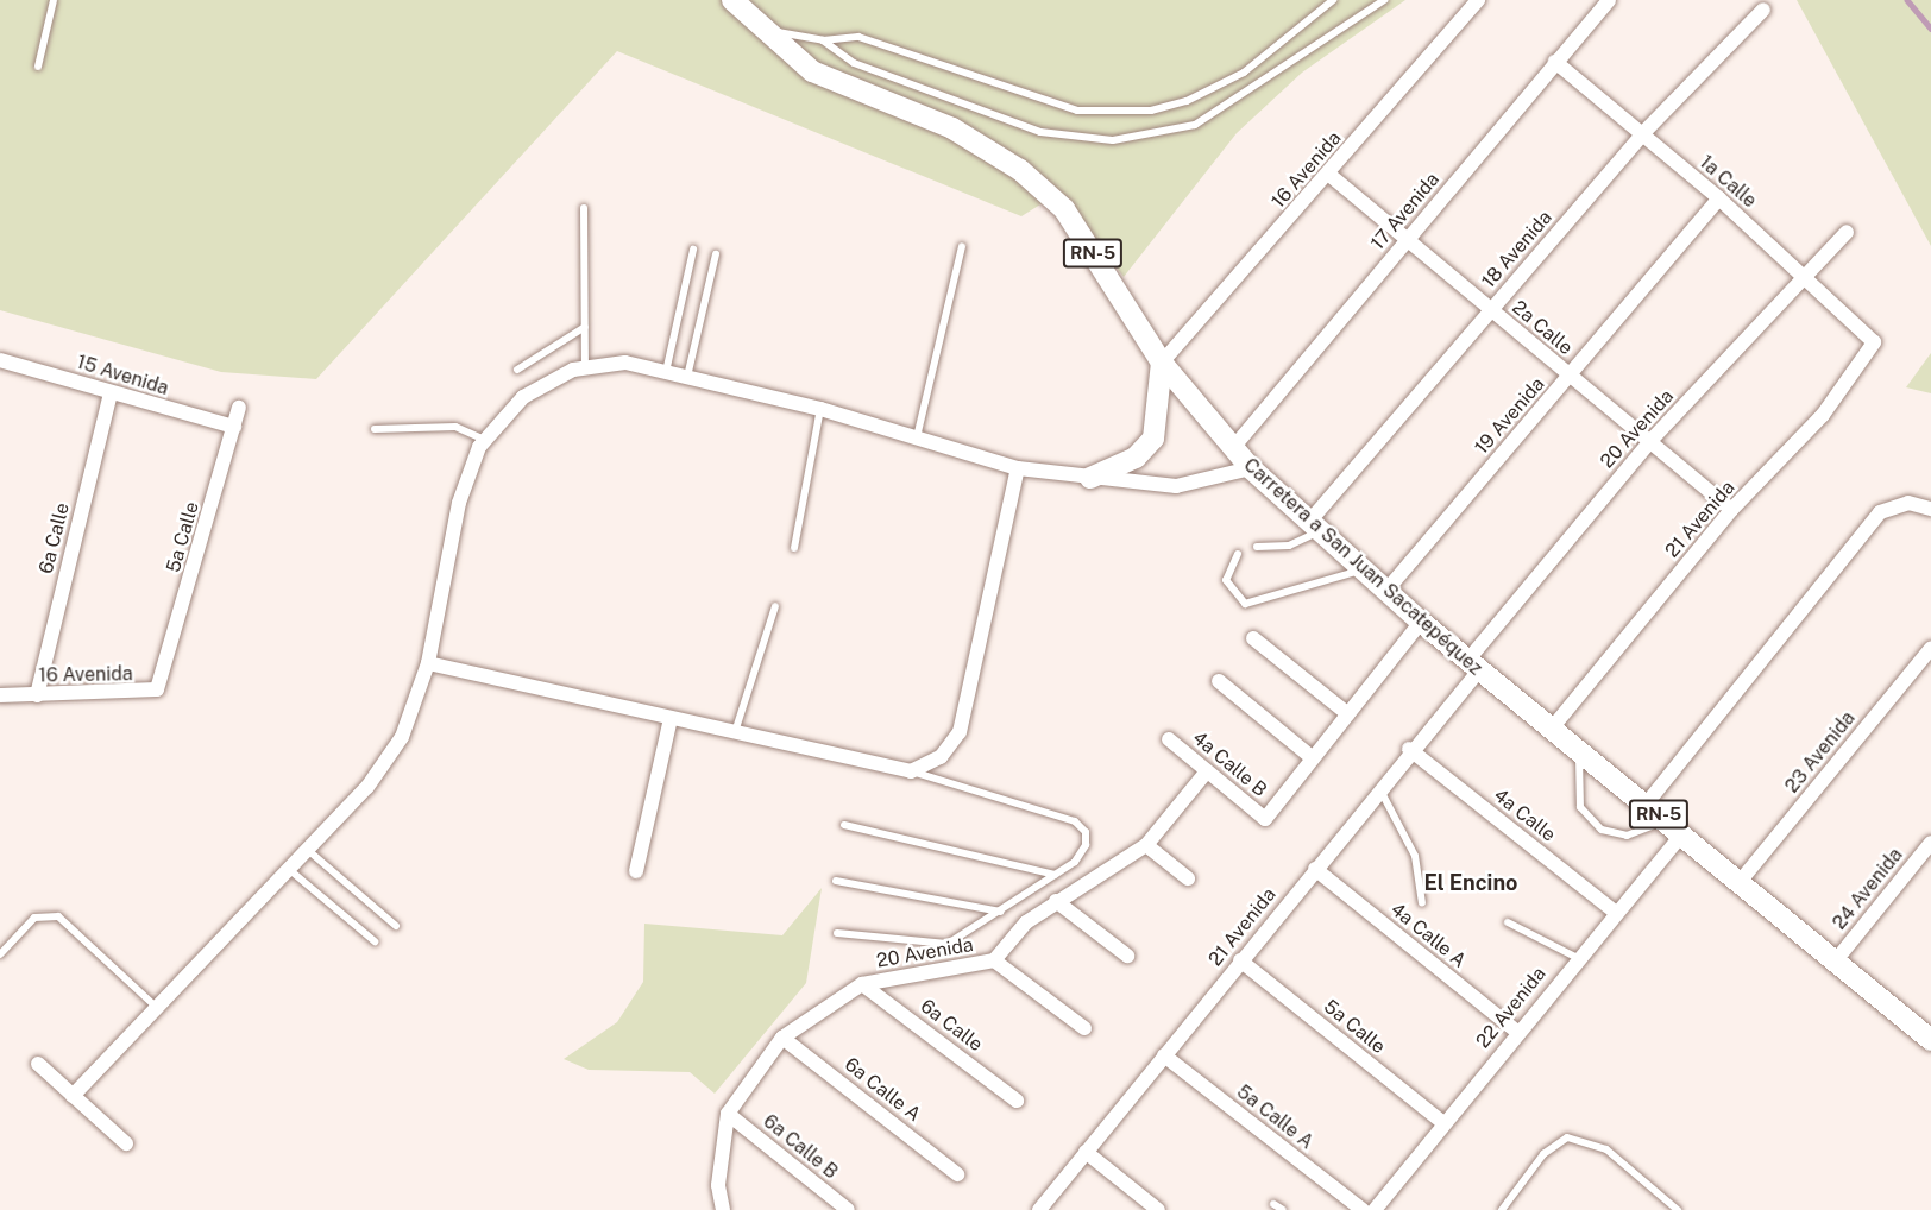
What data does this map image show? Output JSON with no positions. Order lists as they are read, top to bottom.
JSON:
{
  "streets": {
    "main road": ["RN-5", "Carretera a San Juan Sacatepéquez"],
    "street": [
      "16 Avenida",
      "1a Calle",
      "17 Avenida",
      "18 Avenida",
      "2a Calle",
      "15 Avenida",
      "19 Avenida",
      "20 Avenida",
      "21 Avenida",
      "5a Calle",
      "6a Calle",
      "23 Avenida",
      "4a Calle B",
      "4a Calle",
      "24 Avenida",
      "4a Calle A",
      "22 Avenida",
      "6a Calle A",
      "5a Calle A",
      "6a Calle B"
    ]
  },
  "crossings": [
    ["16 Avenida", "2a Calle"],
    ["16 Avenida", "5a Calle"],
    ["16 Avenida", "6a Calle"],
    ["16 Avenida", "Carretera a San Juan Sacatepéquez"],
    ["1a Calle", "17 Avenida"],
    ["1a Calle", "18 Avenida"],
    ["1a Calle", "19 Avenida"],
    ["1a Calle", "20 Avenida"],
    ["1a Calle", "21 Avenida"],
    ["17 Avenida", "2a Calle"],
    ["17 Avenida", "Carretera a San Juan Sacatepéquez"],
    ["18 Avenida", "2a Calle"],
    ["18 Avenida", "Carretera a San Juan Sacatepéquez"],
    ["2a Calle", "19 Avenida"],
    ["2a Calle", "20 Avenida"],
    ["2a Calle", "21 Avenida"],
    ["15 Avenida", "5a Calle"],
    ["15 Avenida", "6a Calle"],
    ["19 Avenida", "Carretera a San Juan Sacatepéquez"],
    ["20 Avenida", "21 Avenida"],
    ["20 Avenida", "6a Calle"],
    ["20 Avenida", "Carretera a San Juan Sacatepéquez"],
    ["20 Avenida", "4a Calle B"],
    ["20 Avenida", "6a Calle A"],
    ["20 Avenida", "6a Calle B"],
    ["21 Avenida", "5a Calle"],
    ["21 Avenida", "Carretera a San Juan Sacatepéquez"],
    ["21 Avenida", "4a Calle"],
    ["21 Avenida", "4a Calle A"],
    ["21 Avenida", "5a Calle A"],
    ["5a Calle", "22 Avenida"],
    ["Carretera a San Juan Sacatepéquez", "23 Avenida"],
    ["Carretera a San Juan Sacatepéquez", "24 Avenida"],
    ["Carretera a San Juan Sacatepéquez", "22 Avenida"],
    ["4a Calle", "22 Avenida"],
    ["4a Calle A", "22 Avenida"]
  ],
  "districts": ["El Encino"]
}
